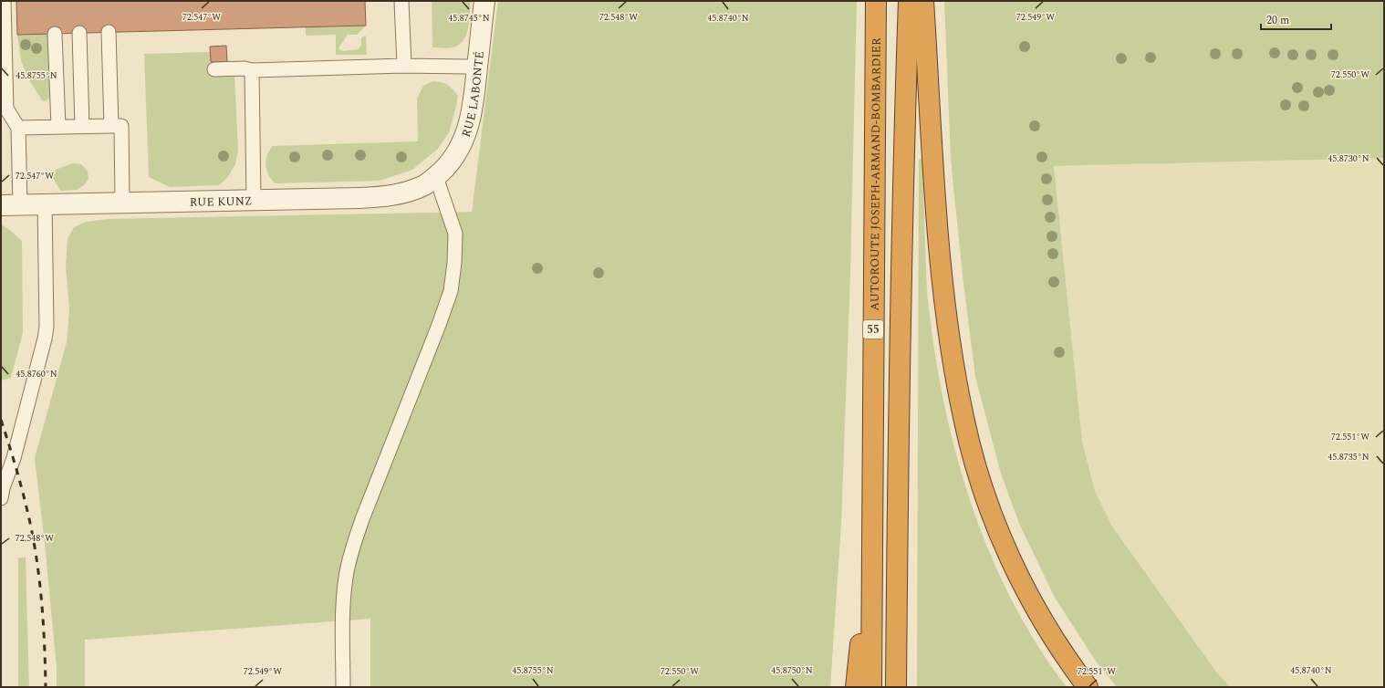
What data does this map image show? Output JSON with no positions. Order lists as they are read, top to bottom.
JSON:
{
  "streets": {
    "highway": ["AUTOROUTE JOSEPH-ARMAND-BOMBARDIER", "55"],
    "street": ["RUE LABONTÉ", "RUE KUNZ"]
  },
  "crossings": [
    ["RUE LABONTÉ", "RUE KUNZ"]
  ],
  "scale_bar": "20 m",
  "coordinates": [
    "72.547°W",
    "72.548°W",
    "72.549°W",
    "45.8740°N",
    "45.8745°N",
    "72.550°W",
    "45.8755°N",
    "45.8730°N",
    "45.8760°N",
    "72.551°W",
    "45.8735°N",
    "45.8750°N"
  ]
}
